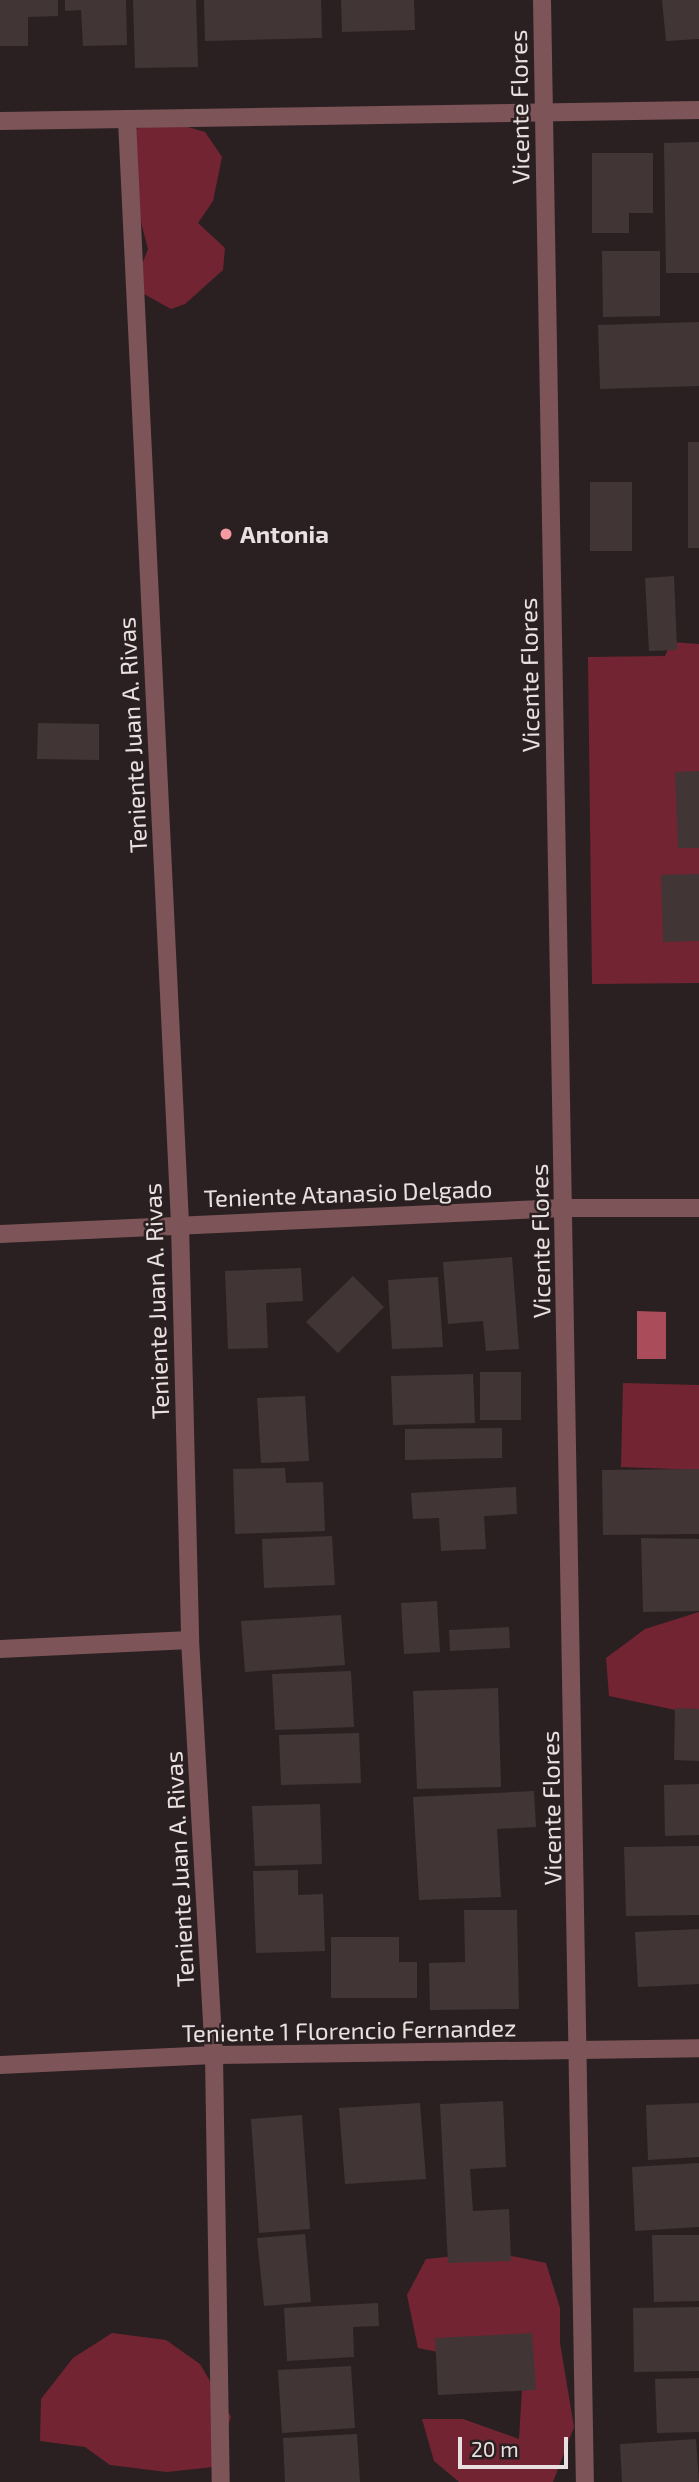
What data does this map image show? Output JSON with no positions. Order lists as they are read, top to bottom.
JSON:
{
  "streets": {
    "street": [
      "Vicente Flores",
      "Teniente Juan A. Rivas",
      "Teniente Atanasio Delgado",
      "Teniente 1 Florencio Fernandez"
    ]
  },
  "crossings": [
    ["Vicente Flores", "Teniente Atanasio Delgado"],
    ["Vicente Flores", "Teniente 1 Florencio Fernandez"],
    ["Teniente Juan A. Rivas", "Teniente Atanasio Delgado"],
    ["Teniente Juan A. Rivas", "Teniente 1 Florencio Fernandez"]
  ],
  "places": ["Antonia"],
  "scale_bar": "20 m"
}
